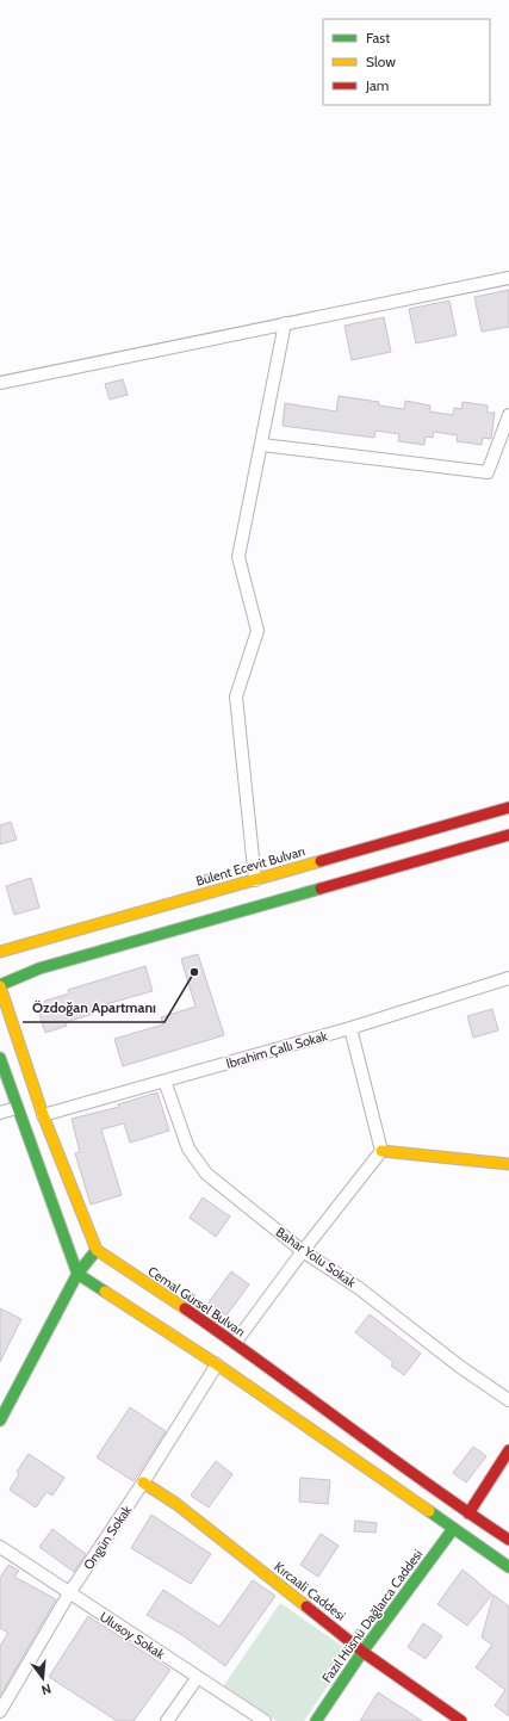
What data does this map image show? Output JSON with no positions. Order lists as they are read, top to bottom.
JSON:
{
  "streets": {
    "street": [
      "Bülent Ecevit Bulvarı",
      "İbrahim Çallı Sokak",
      "Bahar Yolu Sokak",
      "Cemal Gürsel Bulvarı",
      "Ongün Sokak",
      "Kırcaali Caddesi",
      "Fazıl Hüsnü Dağlarca Caddesi",
      "Ulusoy Sokak"
    ]
  },
  "crossings": [
    ["İbrahim Çallı Sokak", "Bahar Yolu Sokak"],
    ["Ongün Sokak", "Kırcaali Caddesi"],
    ["Ongün Sokak", "Ulusoy Sokak"],
    ["Kırcaali Caddesi", "Fazıl Hüsnü Dağlarca Caddesi"]
  ],
  "places": ["Özdoğan Apartmanı"],
  "legend": ["Fast", "Slow", "Jam"],
  "north": "bottom"
}
